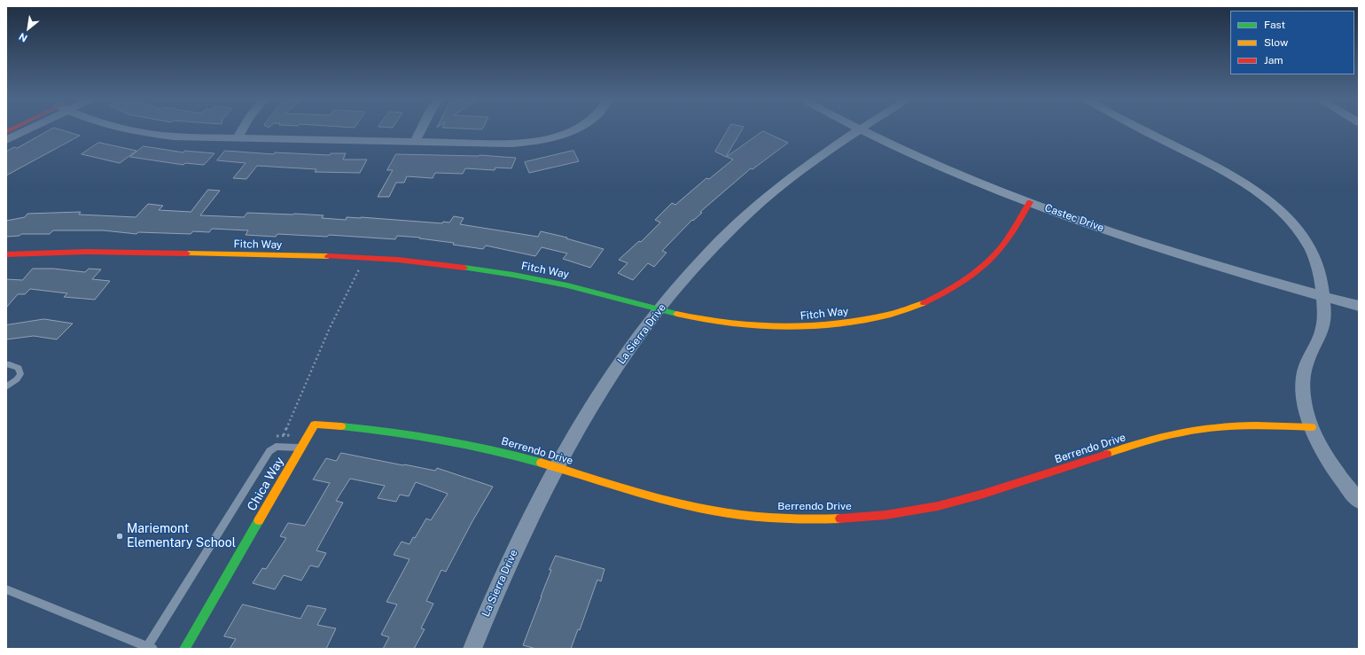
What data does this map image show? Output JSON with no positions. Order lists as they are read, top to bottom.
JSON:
{
  "streets": {
    "street": [
      "Castec Drive",
      "Fitch Way",
      "La Sierra Drive",
      "Berrendo Drive",
      "Chica Way"
    ]
  },
  "crossings": [
    ["Castec Drive", "Fitch Way"],
    ["Fitch Way", "La Sierra Drive"],
    ["La Sierra Drive", "Berrendo Drive"],
    ["Berrendo Drive", "Chica Way"]
  ],
  "places": ["Mariemont Elementary School"],
  "legend": ["Fast", "Slow", "Jam"],
  "north": "bottom left"
}
